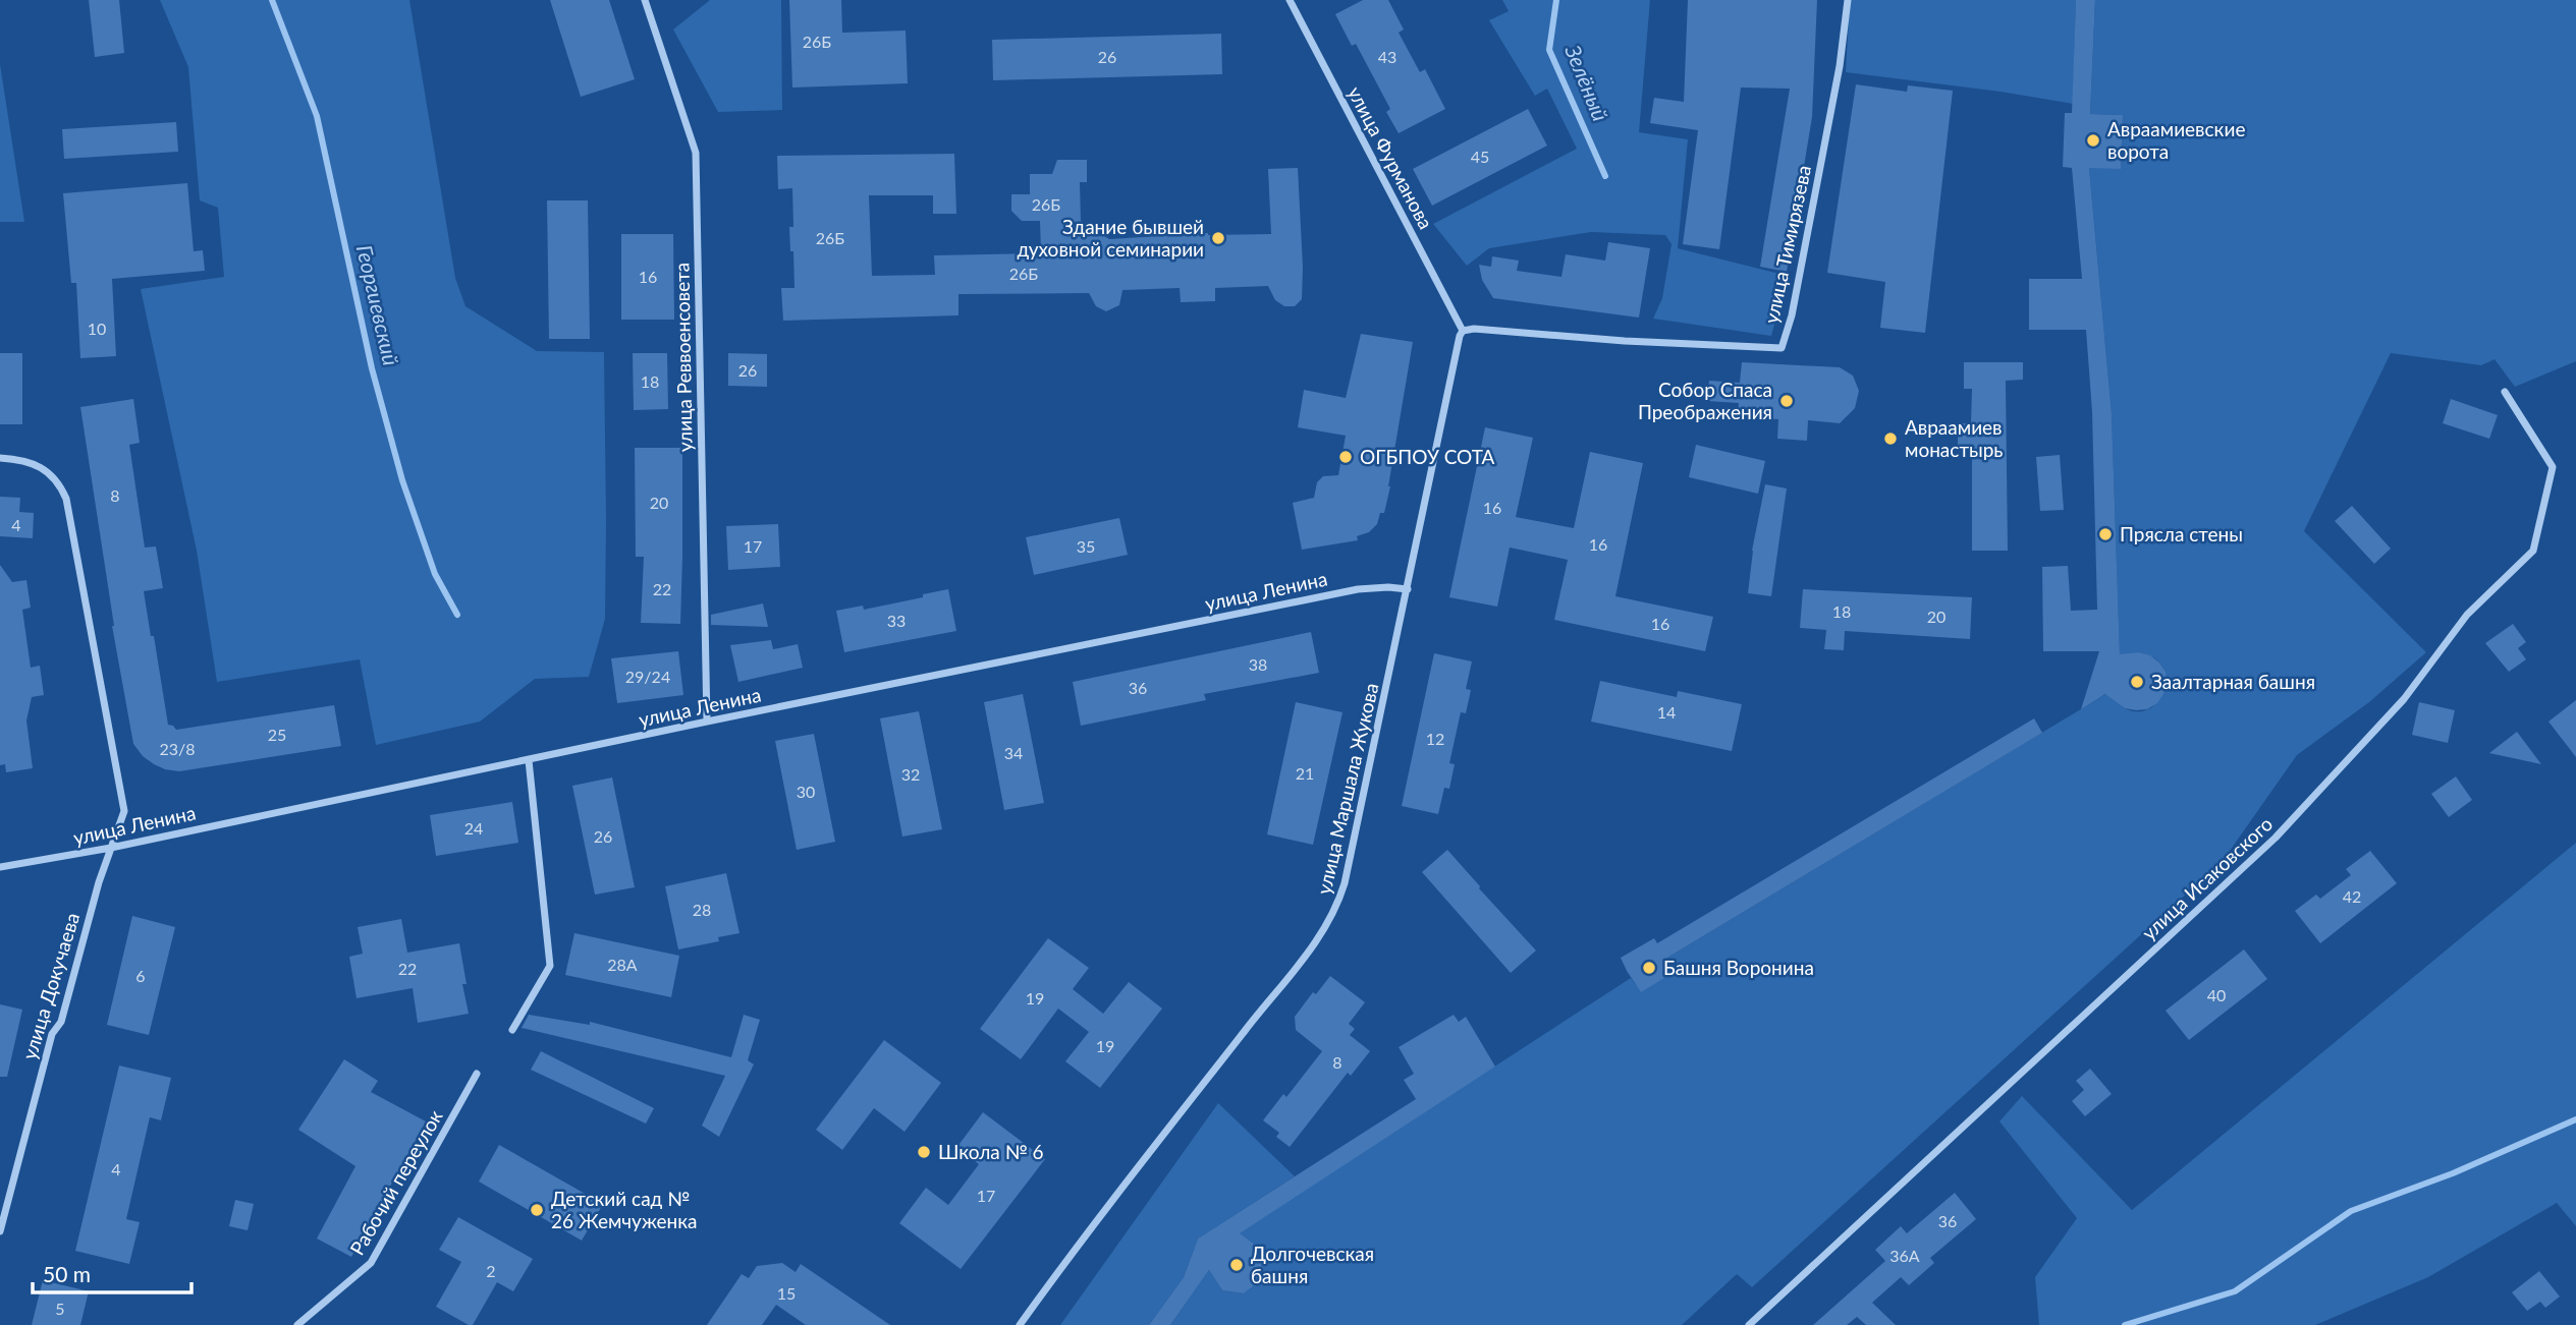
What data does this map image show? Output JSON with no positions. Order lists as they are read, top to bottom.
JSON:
{
  "streets": {
    "street": [
      "улица Фурманова",
      "улица Тимирязева",
      "улица Реввоенсовета",
      "улица Ленина",
      "улица Маршала Жукова",
      "улица Исаковского",
      "улица Докучаева",
      "Рабочий переулок"
    ]
  },
  "crossings": [
    ["улица Фурманова", "улица Тимирязева"],
    ["улица Фурманова", "улица Маршала Жукова"],
    ["улица Тимирязева", "улица Маршала Жукова"],
    ["улица Реввоенсовета", "улица Ленина"],
    ["улица Ленина", "улица Маршала Жукова"],
    ["улица Ленина", "улица Докучаева"]
  ],
  "water": ["Зелёный", "Георгиевский"],
  "places": [
    "Авраамиевские ворота",
    "Здание бывшей духовной семинарии",
    "Собор Спаса Преображения",
    "Авраамиев монастырь",
    "ОГБПОУ СОТА",
    "Прясла стены",
    "Заалтарная башня",
    "Башня Воронина",
    "Школа № 6",
    "Детский сад № 26 Жемчуженка",
    "Долгочевская башня"
  ],
  "house_numbers": [
    "26Б",
    "26",
    "43",
    "45",
    "26Б",
    "26Б",
    "26Б",
    "16",
    "10",
    "26",
    "18",
    "8",
    "20",
    "16",
    "4",
    "16",
    "17",
    "35",
    "22",
    "18",
    "20",
    "33",
    "16",
    "38",
    "29/24",
    "36",
    "14",
    "25",
    "12",
    "23/8",
    "34",
    "21",
    "32",
    "30",
    "24",
    "26",
    "42",
    "28",
    "28А",
    "22",
    "6",
    "40",
    "19",
    "19",
    "8",
    "4",
    "17",
    "36",
    "36А",
    "2",
    "15",
    "5"
  ],
  "scale_bar": "50 m"
}
